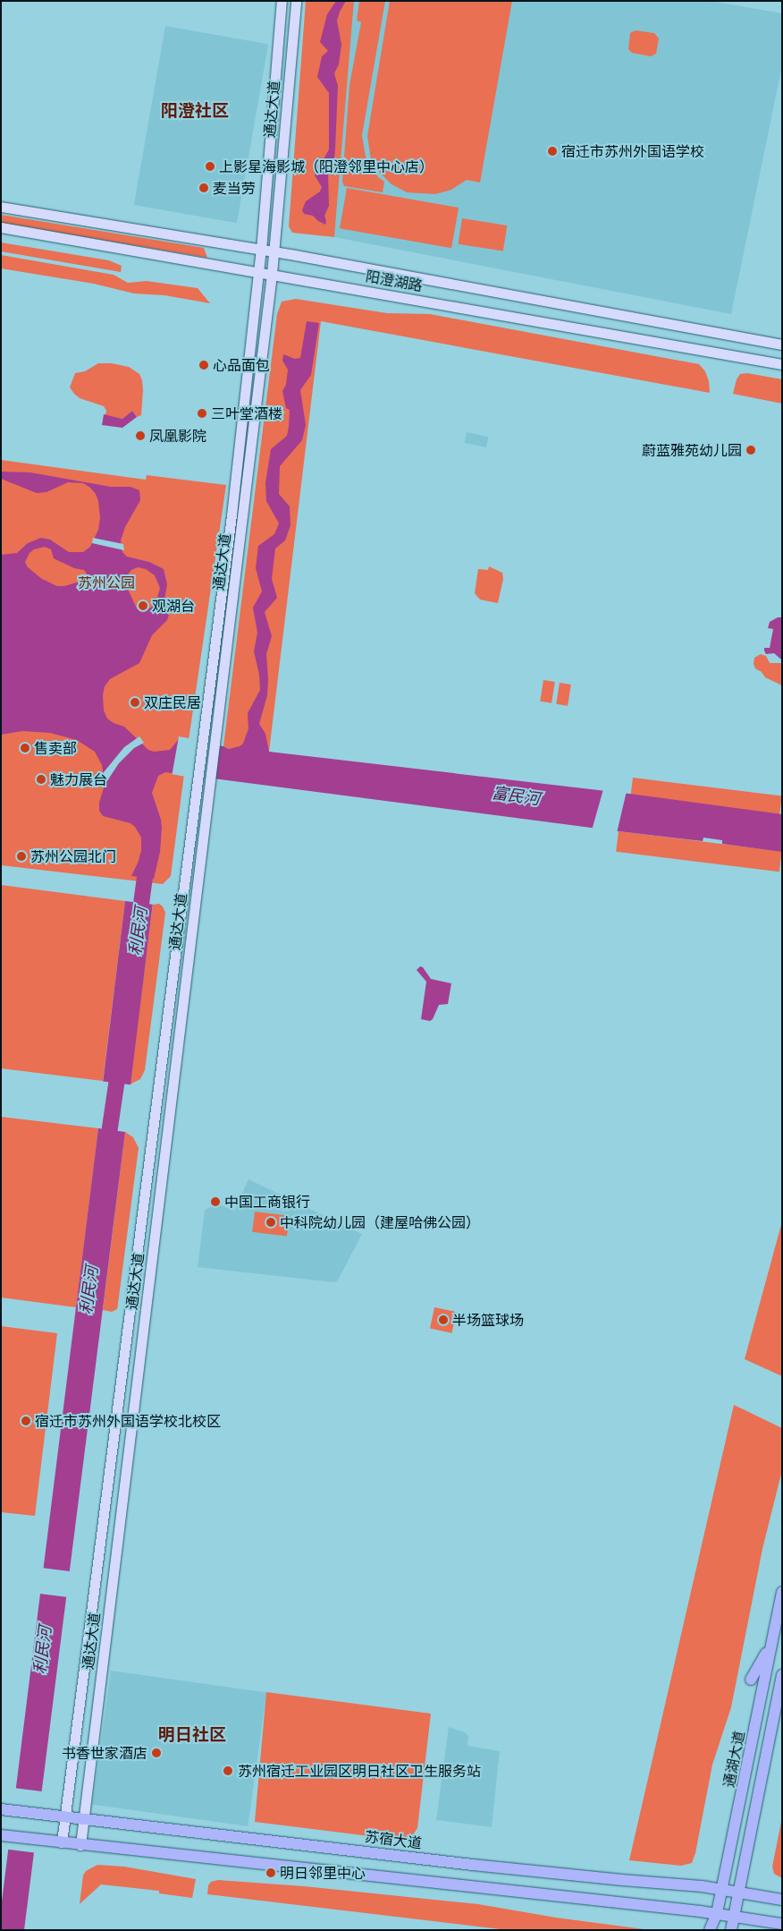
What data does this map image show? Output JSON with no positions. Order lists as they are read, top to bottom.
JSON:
{
  "streets": {
    "main road": [
      "通达大道",
      "阳澄湖路",
      "通湖大道",
      "苏宿大道"
    ]
  },
  "crossings": [
    ["通达大道", "阳澄湖路"],
    ["通达大道", "苏宿大道"],
    ["通湖大道", "苏宿大道"]
  ],
  "districts": ["阳澄社区", "明日社区"],
  "water": ["富民河", "利民河"],
  "parks": ["苏州公园"],
  "places": [
    "宿迁市苏州外国语学校",
    "上影星海影城（阳澄邻里中心店）",
    "麦当劳",
    "心品面包",
    "三叶堂酒楼",
    "凤凰影院",
    "蔚蓝雅苑幼儿园",
    "观湖台",
    "双庄民居",
    "售卖部",
    "魅力展台",
    "苏州公园北门",
    "中国工商银行",
    "中科院幼儿园（建屋哈佛公园）",
    "半场篮球场",
    "宿迁市苏州外国语学校北校区",
    "书香世家酒店",
    "苏州宿迁工业园区明日社区卫生服务站",
    "明日邻里中心"
  ]
}
